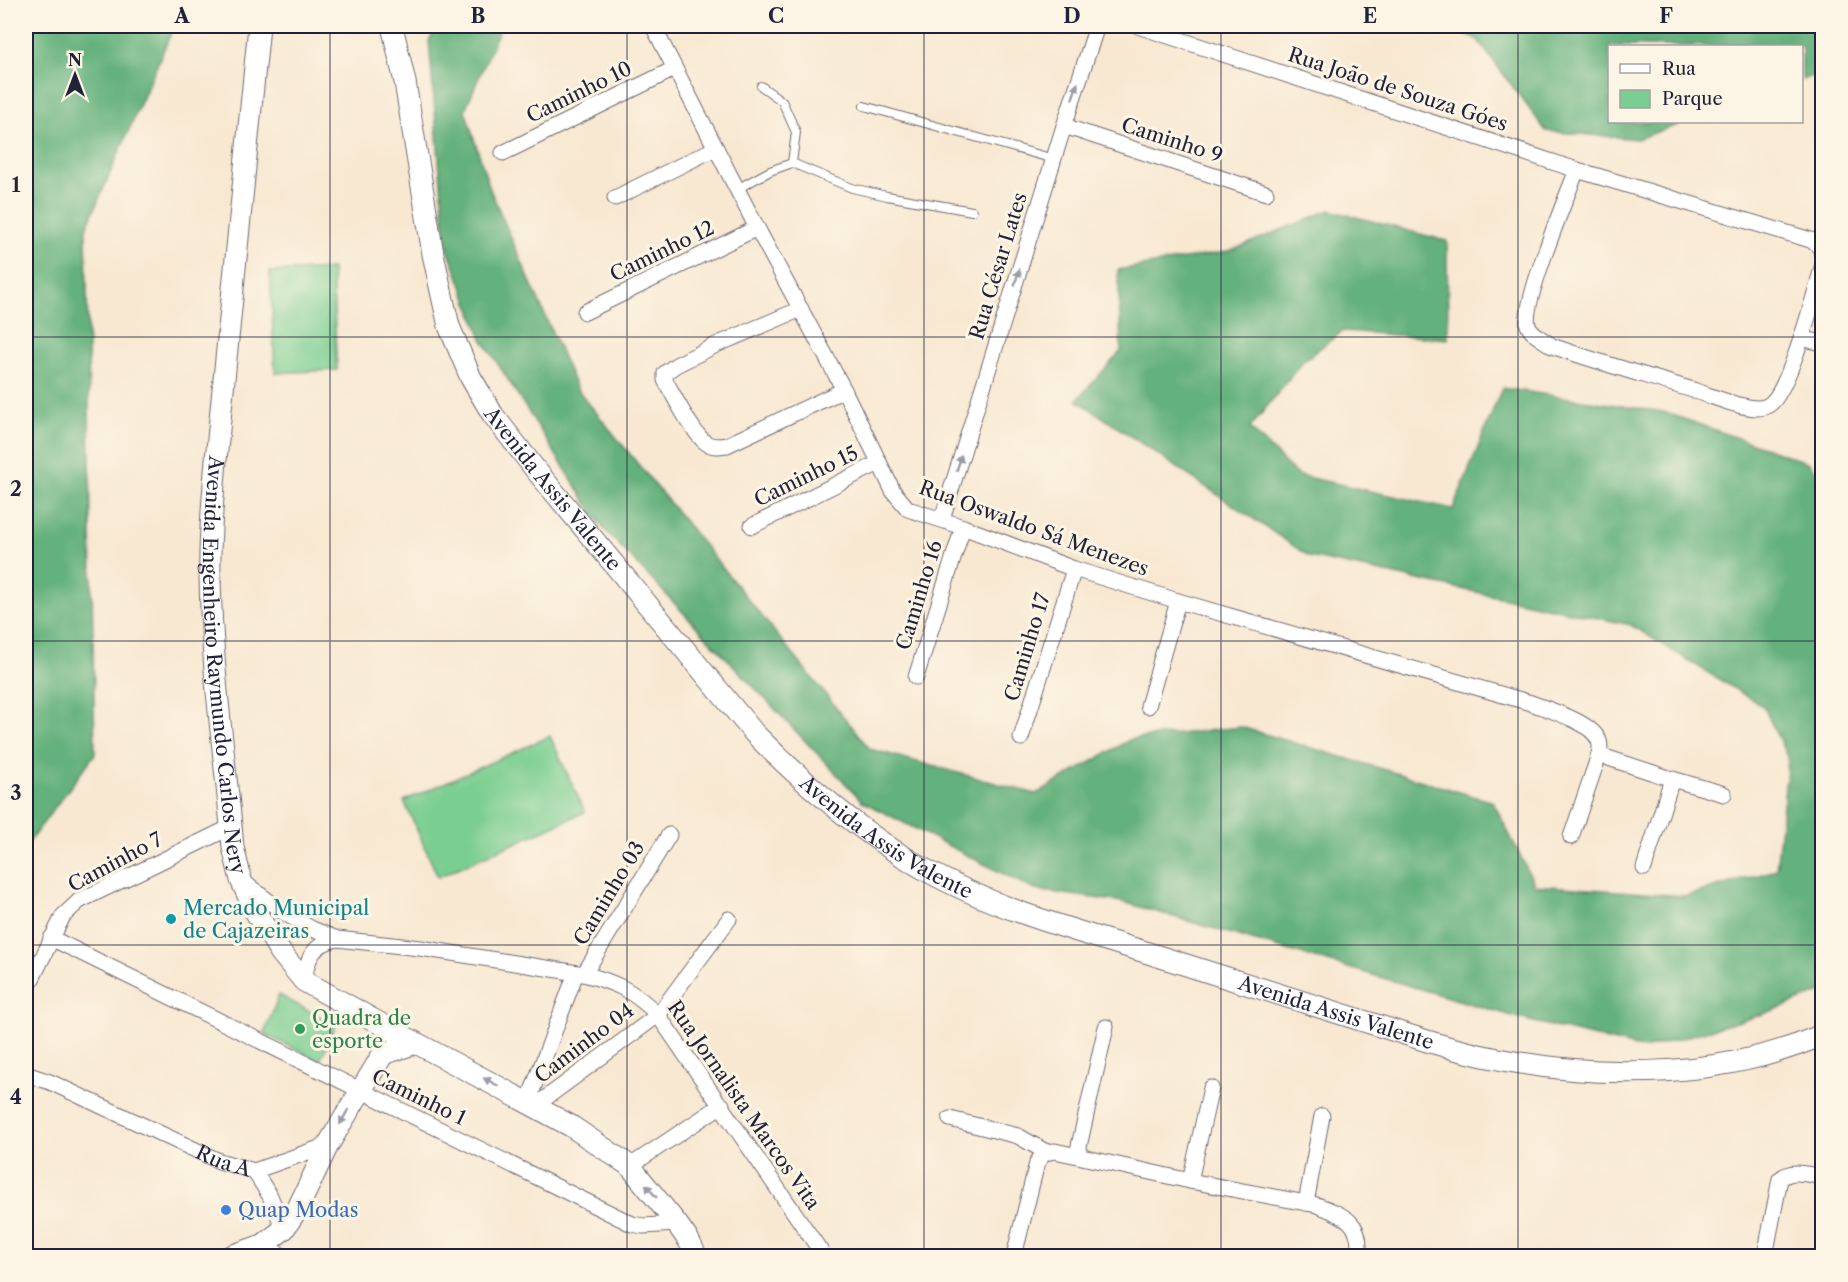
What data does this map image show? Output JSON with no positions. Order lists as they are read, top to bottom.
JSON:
{
  "streets": {
    "main road": ["Avenida Assis Valente", "Avenida Engenheiro Raymundo Carlos Nery"],
    "street": [
      "Rua João de Souza Góes",
      "Caminho 10",
      "Caminho 9",
      "Caminho 12",
      "Rua César Lates",
      "Caminho 15",
      "Rua Oswaldo Sá Menezes",
      "Caminho 16",
      "Caminho 17",
      "Caminho 7",
      "Caminho 03",
      "Caminho 04",
      "Caminho 1",
      "Rua Jornalista Marcos Vita",
      "Rua A"
    ]
  },
  "crossings": [
    ["Caminho 10", "Rua Oswaldo Sá Menezes"],
    ["Caminho 9", "Rua César Lates"],
    ["Caminho 12", "Rua Oswaldo Sá Menezes"],
    ["Rua César Lates", "Rua Oswaldo Sá Menezes"],
    ["Caminho 15", "Rua Oswaldo Sá Menezes"],
    ["Rua Oswaldo Sá Menezes", "Caminho 16"],
    ["Rua Oswaldo Sá Menezes", "Caminho 17"],
    ["Avenida Engenheiro Raymundo Carlos Nery", "Caminho 7"],
    ["Avenida Engenheiro Raymundo Carlos Nery", "Caminho 03"],
    ["Avenida Engenheiro Raymundo Carlos Nery", "Caminho 04"],
    ["Avenida Engenheiro Raymundo Carlos Nery", "Caminho 1"],
    ["Avenida Engenheiro Raymundo Carlos Nery", "Rua Jornalista Marcos Vita"],
    ["Caminho 7", "Caminho 1"],
    ["Caminho 03", "Caminho 04"],
    ["Caminho 03", "Rua Jornalista Marcos Vita"],
    ["Caminho 04", "Rua Jornalista Marcos Vita"]
  ],
  "one_way": ["Rua César Lates"],
  "places": ["Mercado Municipal de Cajazeiras", "Quadra de esporte", "Quap Modas"],
  "legend": ["Rua", "Parque"],
  "north": "top",
  "grid": {
    "columns": [
      "A",
      "B",
      "C",
      "D",
      "E",
      "F"
    ],
    "rows": [
      "1",
      "2",
      "3",
      "4"
    ]
  }
}
